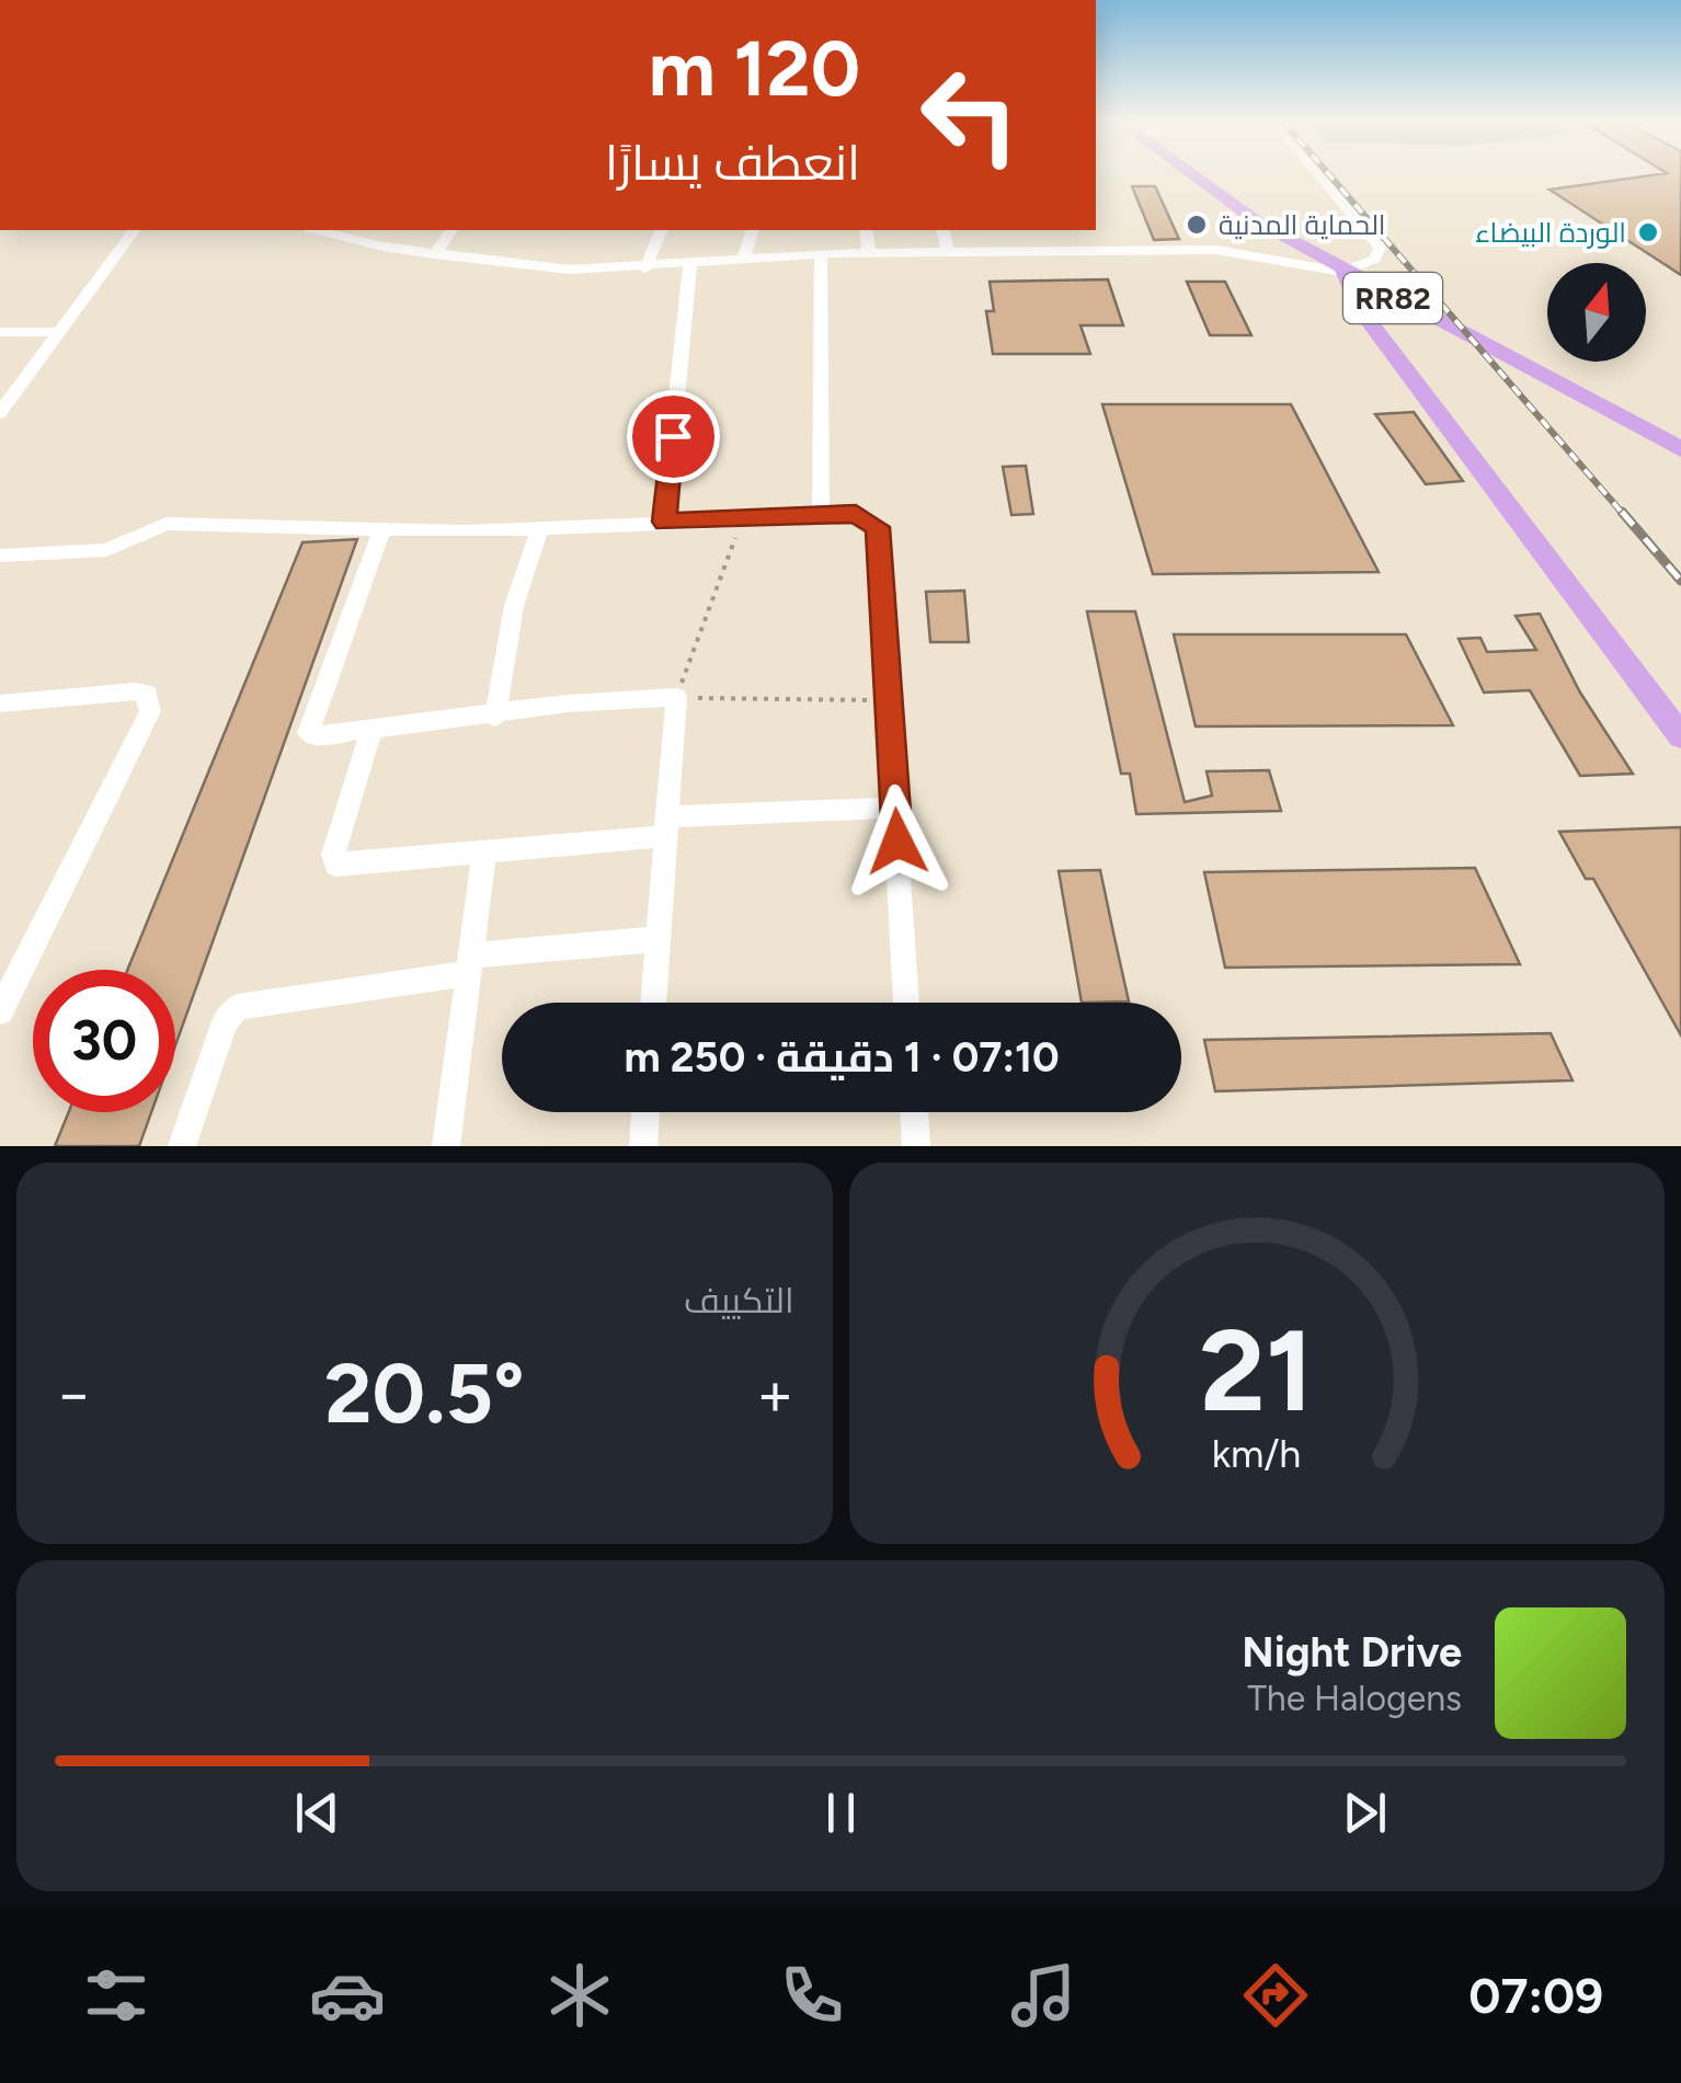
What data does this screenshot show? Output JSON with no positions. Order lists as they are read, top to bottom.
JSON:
{
  "streets": {
    "main road": ["RR82"]
  },
  "places": ["الحماية المدنية", "الوردة البيضاء"],
  "north": "top",
  "page": {
    "turn": ["120 m", "انعطف يسارًا"],
    "limit": "30",
    "trip": "07:10 · 1 دقيقة · 250 m",
    "tile": "التكييف",
    "heat": ["−", "20.5°", "+"],
    "song": ["Night Drive", "The Halogens"],
    "tabs": "07:09",
    "gauge": ["21", "km/h"]
  }
}
